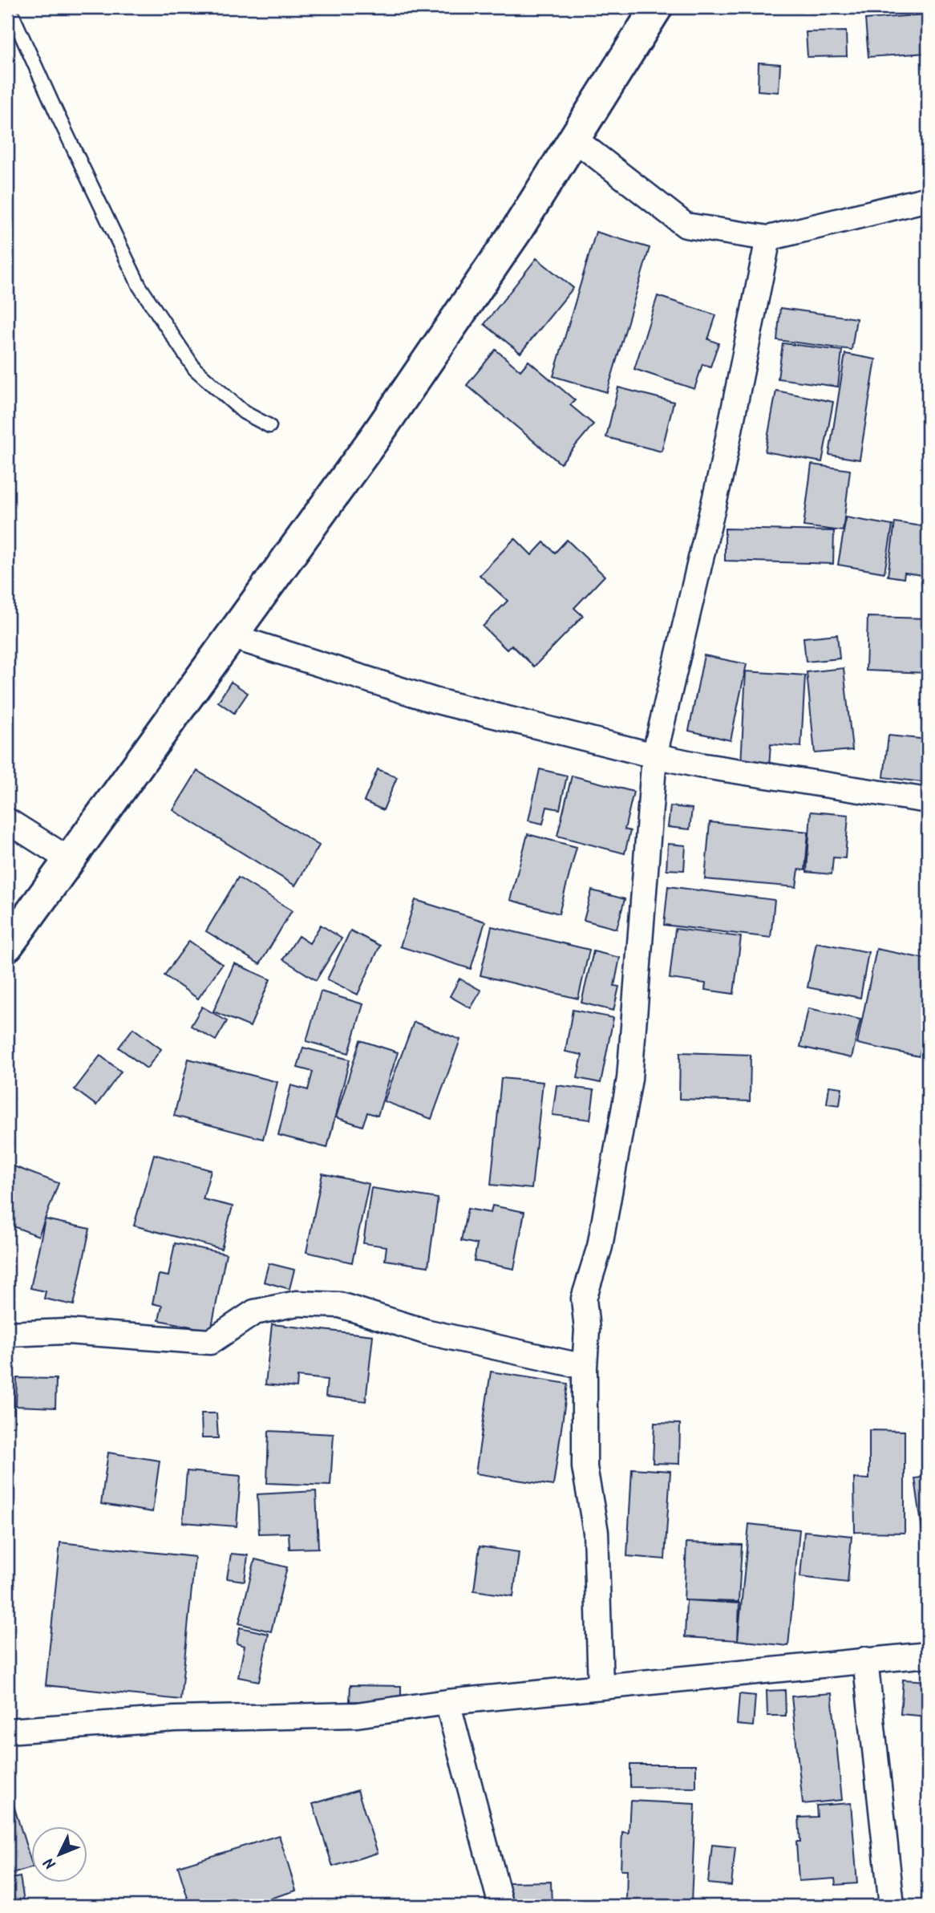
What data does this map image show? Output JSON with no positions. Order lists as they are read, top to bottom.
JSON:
{
  "north": "bottom left"
}
